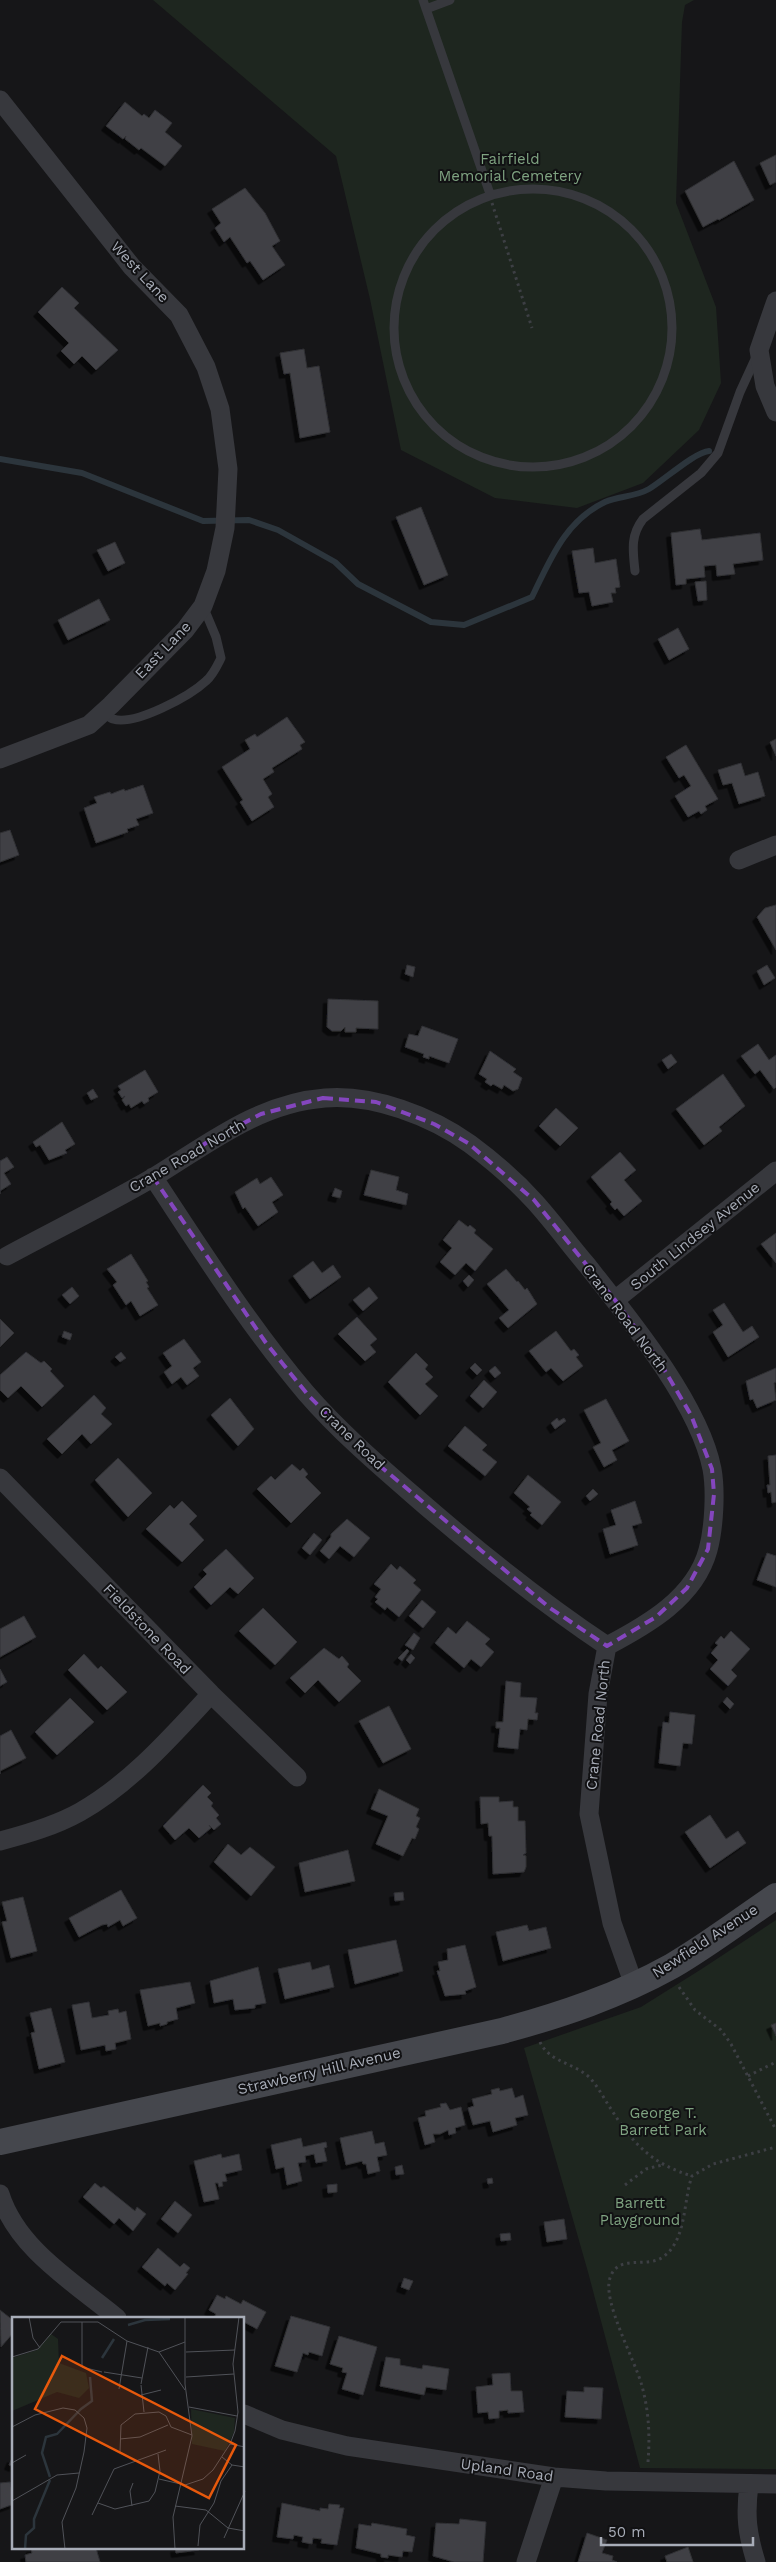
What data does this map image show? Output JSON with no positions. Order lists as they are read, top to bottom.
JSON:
{
  "streets": {
    "main road": ["Newfield Avenue", "Strawberry Hill Avenue"],
    "street": [
      "West Lane",
      "East Lane",
      "Crane Road North",
      "South Lindsey Avenue",
      "Crane Road",
      "Fieldstone Road",
      "Upland Road"
    ]
  },
  "crossings": [
    ["West Lane", "East Lane"],
    ["Crane Road North", "South Lindsey Avenue"],
    ["Crane Road North", "Crane Road"],
    ["Crane Road North", "Newfield Avenue"],
    ["Crane Road North", "Strawberry Hill Avenue"],
    ["Newfield Avenue", "Strawberry Hill Avenue"]
  ],
  "parks": ["Fairfield Memorial Cemetery", "George T. Barrett Park", "Barrett Playground"],
  "scale_bar": "50 m"
}
